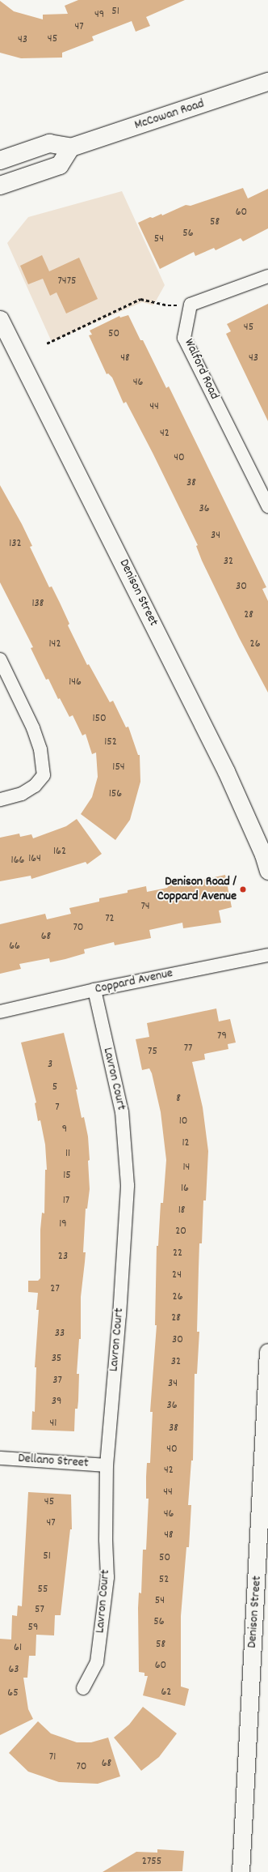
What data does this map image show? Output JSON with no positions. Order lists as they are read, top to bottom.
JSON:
{
  "streets": {
    "main road": ["McCowan Road"],
    "street": [
      "Walford Road",
      "Denison Street",
      "Coppard Avenue",
      "Lavron Court",
      "Dellano Street"
    ]
  },
  "crossings": [
    ["Coppard Avenue", "Lavron Court"],
    ["Lavron Court", "Dellano Street"]
  ],
  "places": ["Denison Road / Coppard Avenue"],
  "house_numbers": [
    "51",
    "49",
    "47",
    "45",
    "43",
    "60",
    "58",
    "56",
    "54",
    "7475",
    "45",
    "50",
    "48",
    "43",
    "46",
    "44",
    "42",
    "40",
    "38",
    "36",
    "34",
    "132",
    "32",
    "30",
    "138",
    "28",
    "142",
    "26",
    "146",
    "150",
    "152",
    "154",
    "156",
    "162",
    "164",
    "166",
    "74",
    "72",
    "70",
    "68",
    "66",
    "79",
    "77",
    "75",
    "3",
    "5",
    "8",
    "7",
    "10",
    "9",
    "12",
    "11",
    "14",
    "15",
    "16",
    "17",
    "18",
    "19",
    "20",
    "22",
    "23",
    "24",
    "27",
    "26",
    "28",
    "33",
    "30",
    "35",
    "32",
    "37",
    "34",
    "39",
    "36",
    "41",
    "38",
    "40",
    "42",
    "44",
    "45",
    "46",
    "47",
    "48",
    "51",
    "50",
    "52",
    "55",
    "54",
    "57",
    "56",
    "59",
    "58",
    "61",
    "60",
    "63",
    "62",
    "65",
    "71",
    "68",
    "70",
    "2755"
  ]
}
